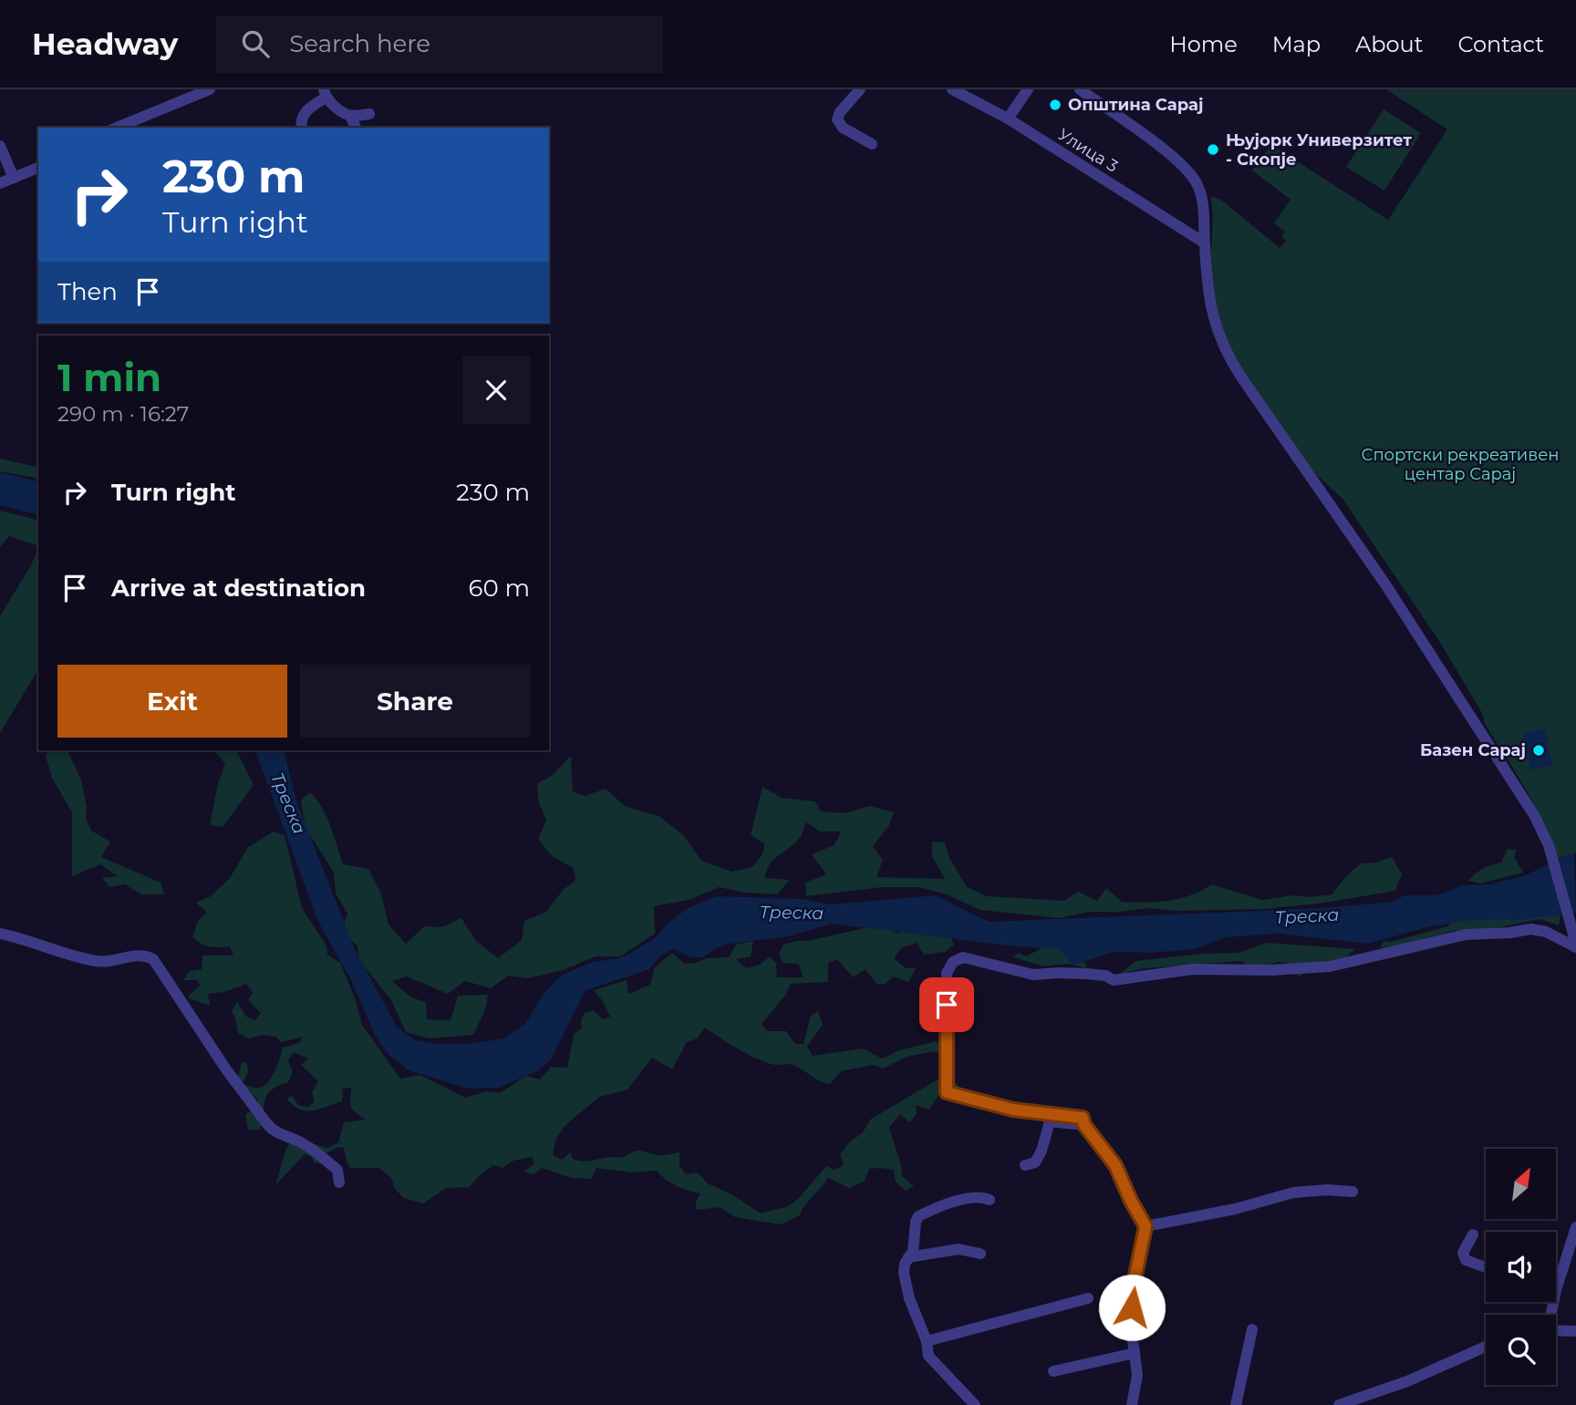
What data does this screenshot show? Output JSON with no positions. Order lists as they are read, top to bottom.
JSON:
{
  "streets": {
    "street": ["Улица 3"]
  },
  "water": ["Треска"],
  "parks": ["Спортски рекреативен центар Сарај"],
  "places": ["Општина Сарај", "Њујорк Универзитет - Скопје", "Базен Сарај"],
  "north": "top right",
  "page": {
    "header": "Headway",
    "search": "Search here",
    "nav": [
      "Home",
      "Map",
      "About",
      "Contact"
    ],
    "turn": ["230 m", "Turn right"],
    "then": "Then",
    "heading": ["1 min", "290 m · 16:27"],
    "list": [
      {
        "name": "Turn right",
        "value": "230 m"
      },
      {
        "name": "Arrive at destination",
        "value": "60 m"
      }
    ],
    "buttons": ["Exit", "Share"]
  }
}
